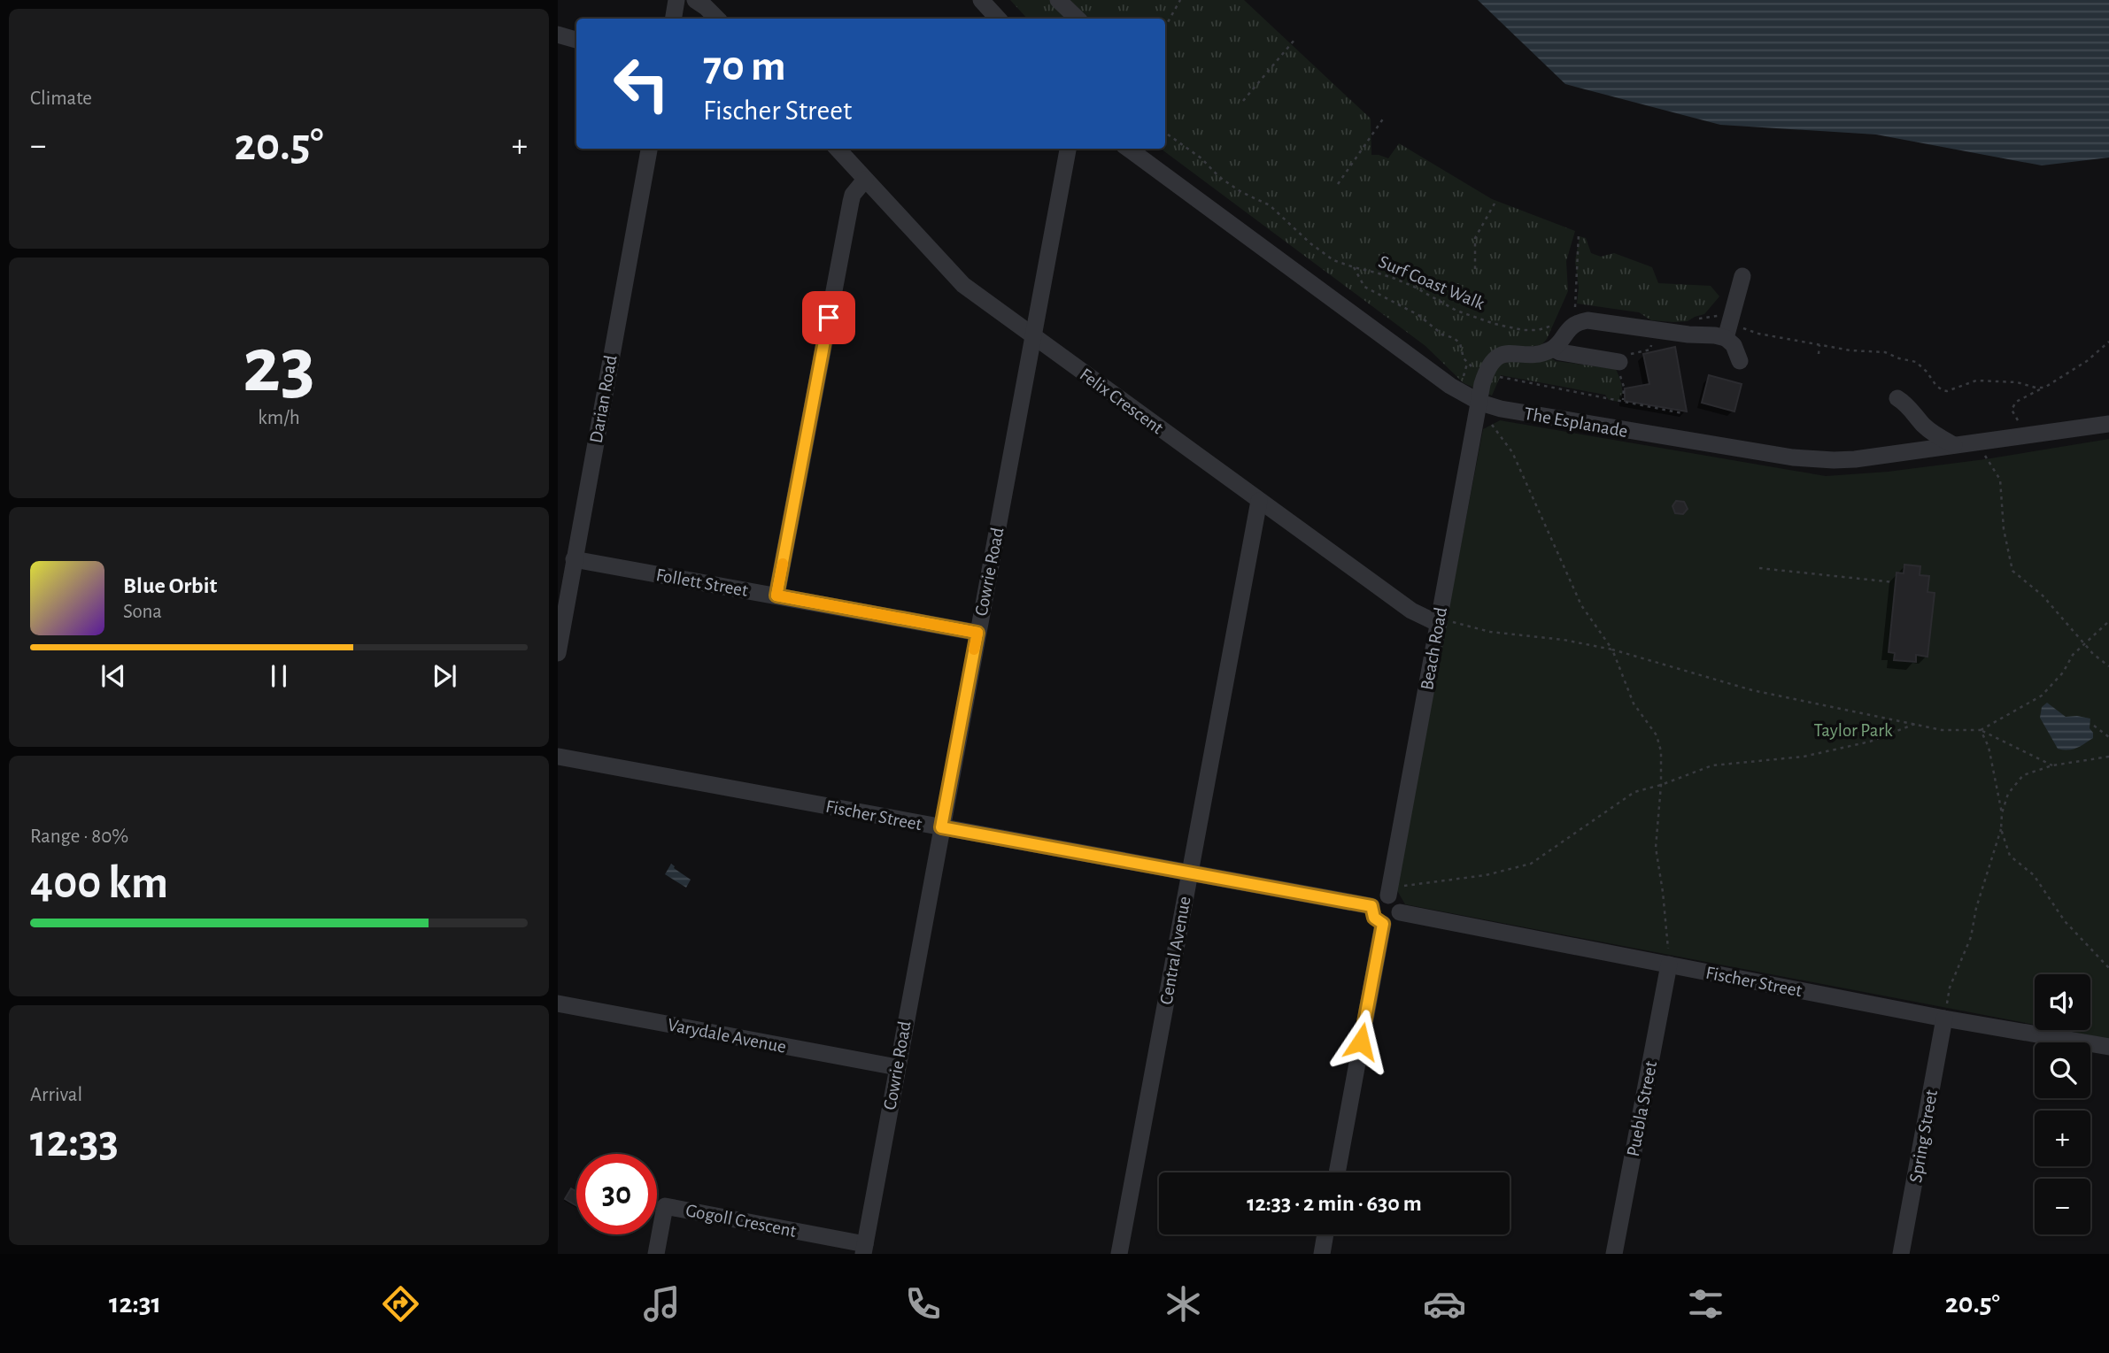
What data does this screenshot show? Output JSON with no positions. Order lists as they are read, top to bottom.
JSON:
{
  "streets": {
    "street": [
      "Darian Road",
      "Felix Crescent",
      "The Esplanade",
      "Cowrie Road",
      "Follett Street",
      "Beach Road",
      "Fischer Street",
      "Central Avenue",
      "Varydale Avenue",
      "Puebla Street",
      "Spring Street",
      "Gogoll Crescent"
    ],
    "path": ["Surf Coast Walk"]
  },
  "crossings": [
    ["Darian Road", "Follett Street"],
    ["Felix Crescent", "Cowrie Road"],
    ["Felix Crescent", "Beach Road"],
    ["Felix Crescent", "Central Avenue"],
    ["The Esplanade", "Beach Road"],
    ["Cowrie Road", "Follett Street"],
    ["Cowrie Road", "Fischer Street"],
    ["Cowrie Road", "Varydale Avenue"],
    ["Cowrie Road", "Gogoll Crescent"],
    ["Beach Road", "Fischer Street"],
    ["Fischer Street", "Central Avenue"],
    ["Fischer Street", "Puebla Street"],
    ["Fischer Street", "Spring Street"]
  ],
  "parks": ["Taylor Park"],
  "page": {
    "tile": [
      "Climate",
      ["23", "km/h"],
      ["Range · 80%", "400 km"],
      ["Arrival", "12:33"]
    ],
    "turn": ["70 m", "Fischer Street"],
    "heat": ["−", "20.5°", "+"],
    "song": ["Blue Orbit", "Sona"],
    "map_buttons": ["+", "−"],
    "limit": "30",
    "trip": "12:33 · 2 min · 630 m",
    "tabs": ["12:31", "20.5°"]
  }
}
